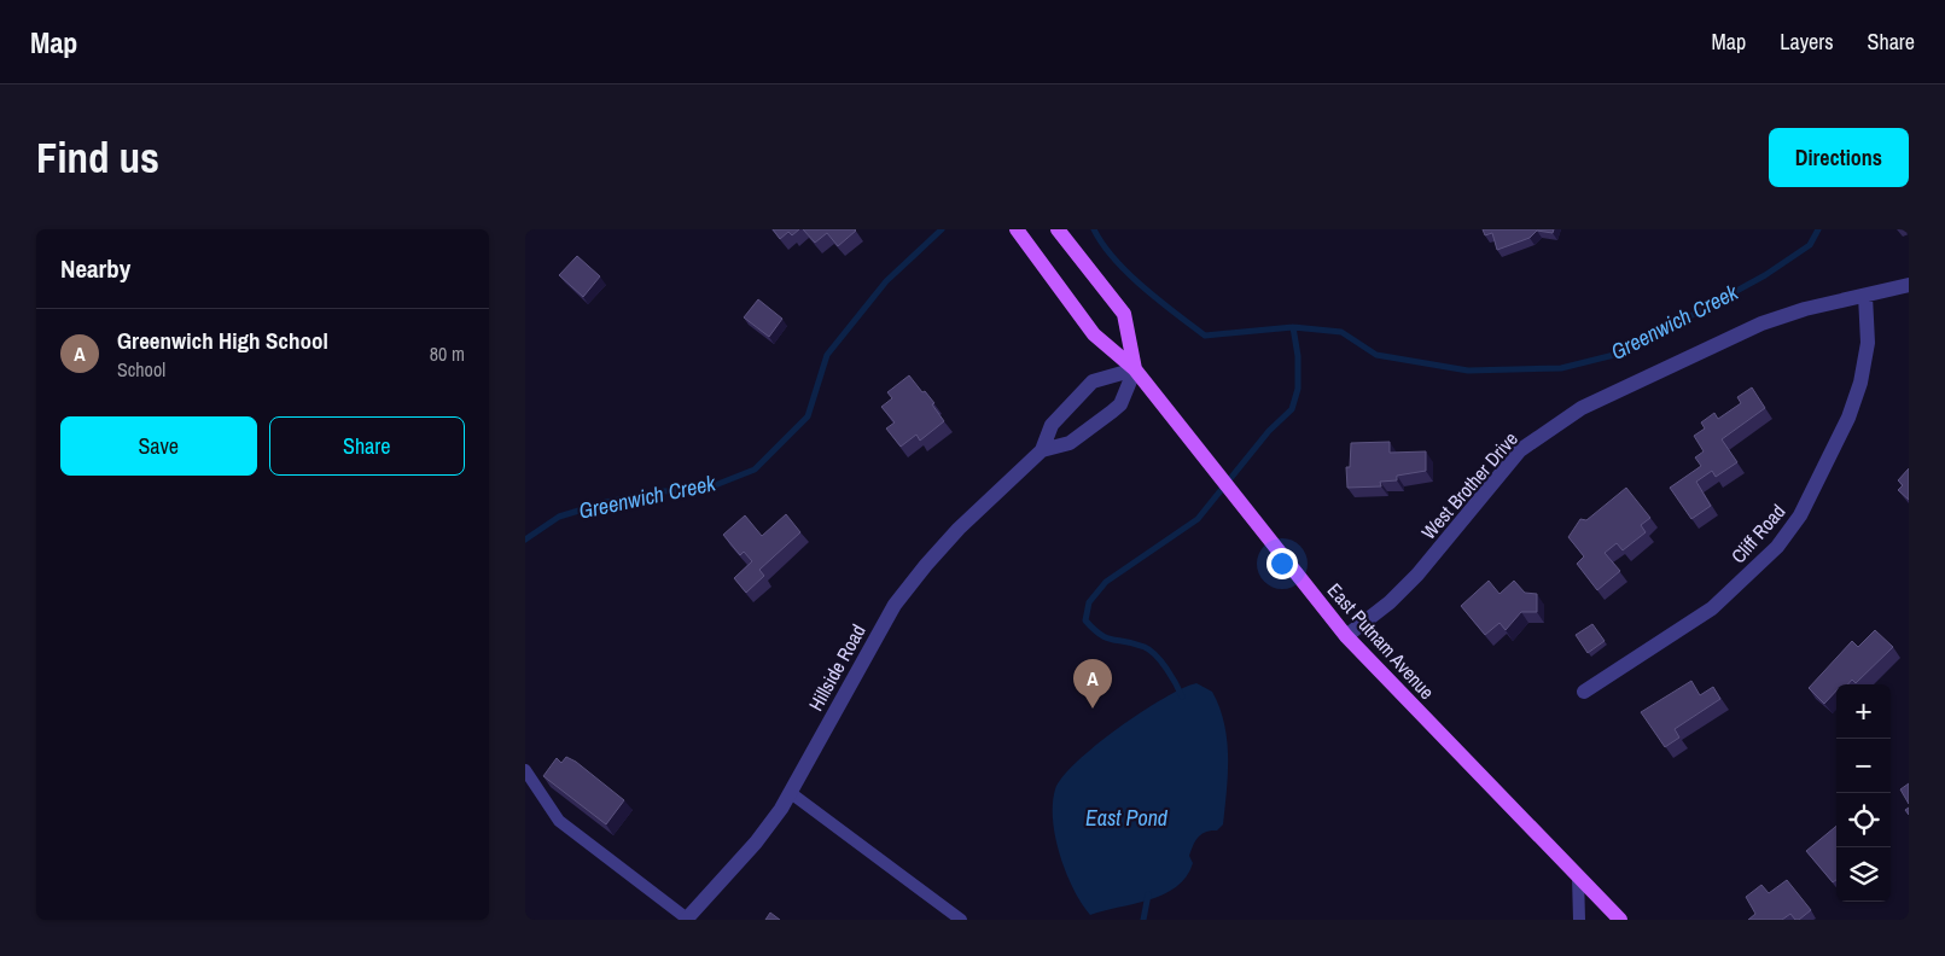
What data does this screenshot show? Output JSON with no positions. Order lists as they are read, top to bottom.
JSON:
{
  "streets": {
    "main road": ["East Putnam Avenue"],
    "street": ["West Brother Drive", "Cliff Road", "Hillside Road"]
  },
  "crossings": [
    ["West Brother Drive", "Cliff Road"],
    ["West Brother Drive", "East Putnam Avenue"],
    ["East Putnam Avenue", "Hillside Road"]
  ],
  "water": ["Greenwich Creek", "East Pond"],
  "page": {
    "header": "Map",
    "nav": ["Map", "Layers", "Share"],
    "buttons": [
      "Directions",
      ["Save", "Share"]
    ],
    "title": "Find us",
    "heading": "Nearby",
    "list": [
      {
        "mark": "A",
        "name": "Greenwich High School",
        "note": "School",
        "value": "80 m"
      }
    ],
    "pins": "A",
    "map_buttons": ["+", "−"]
  }
}
